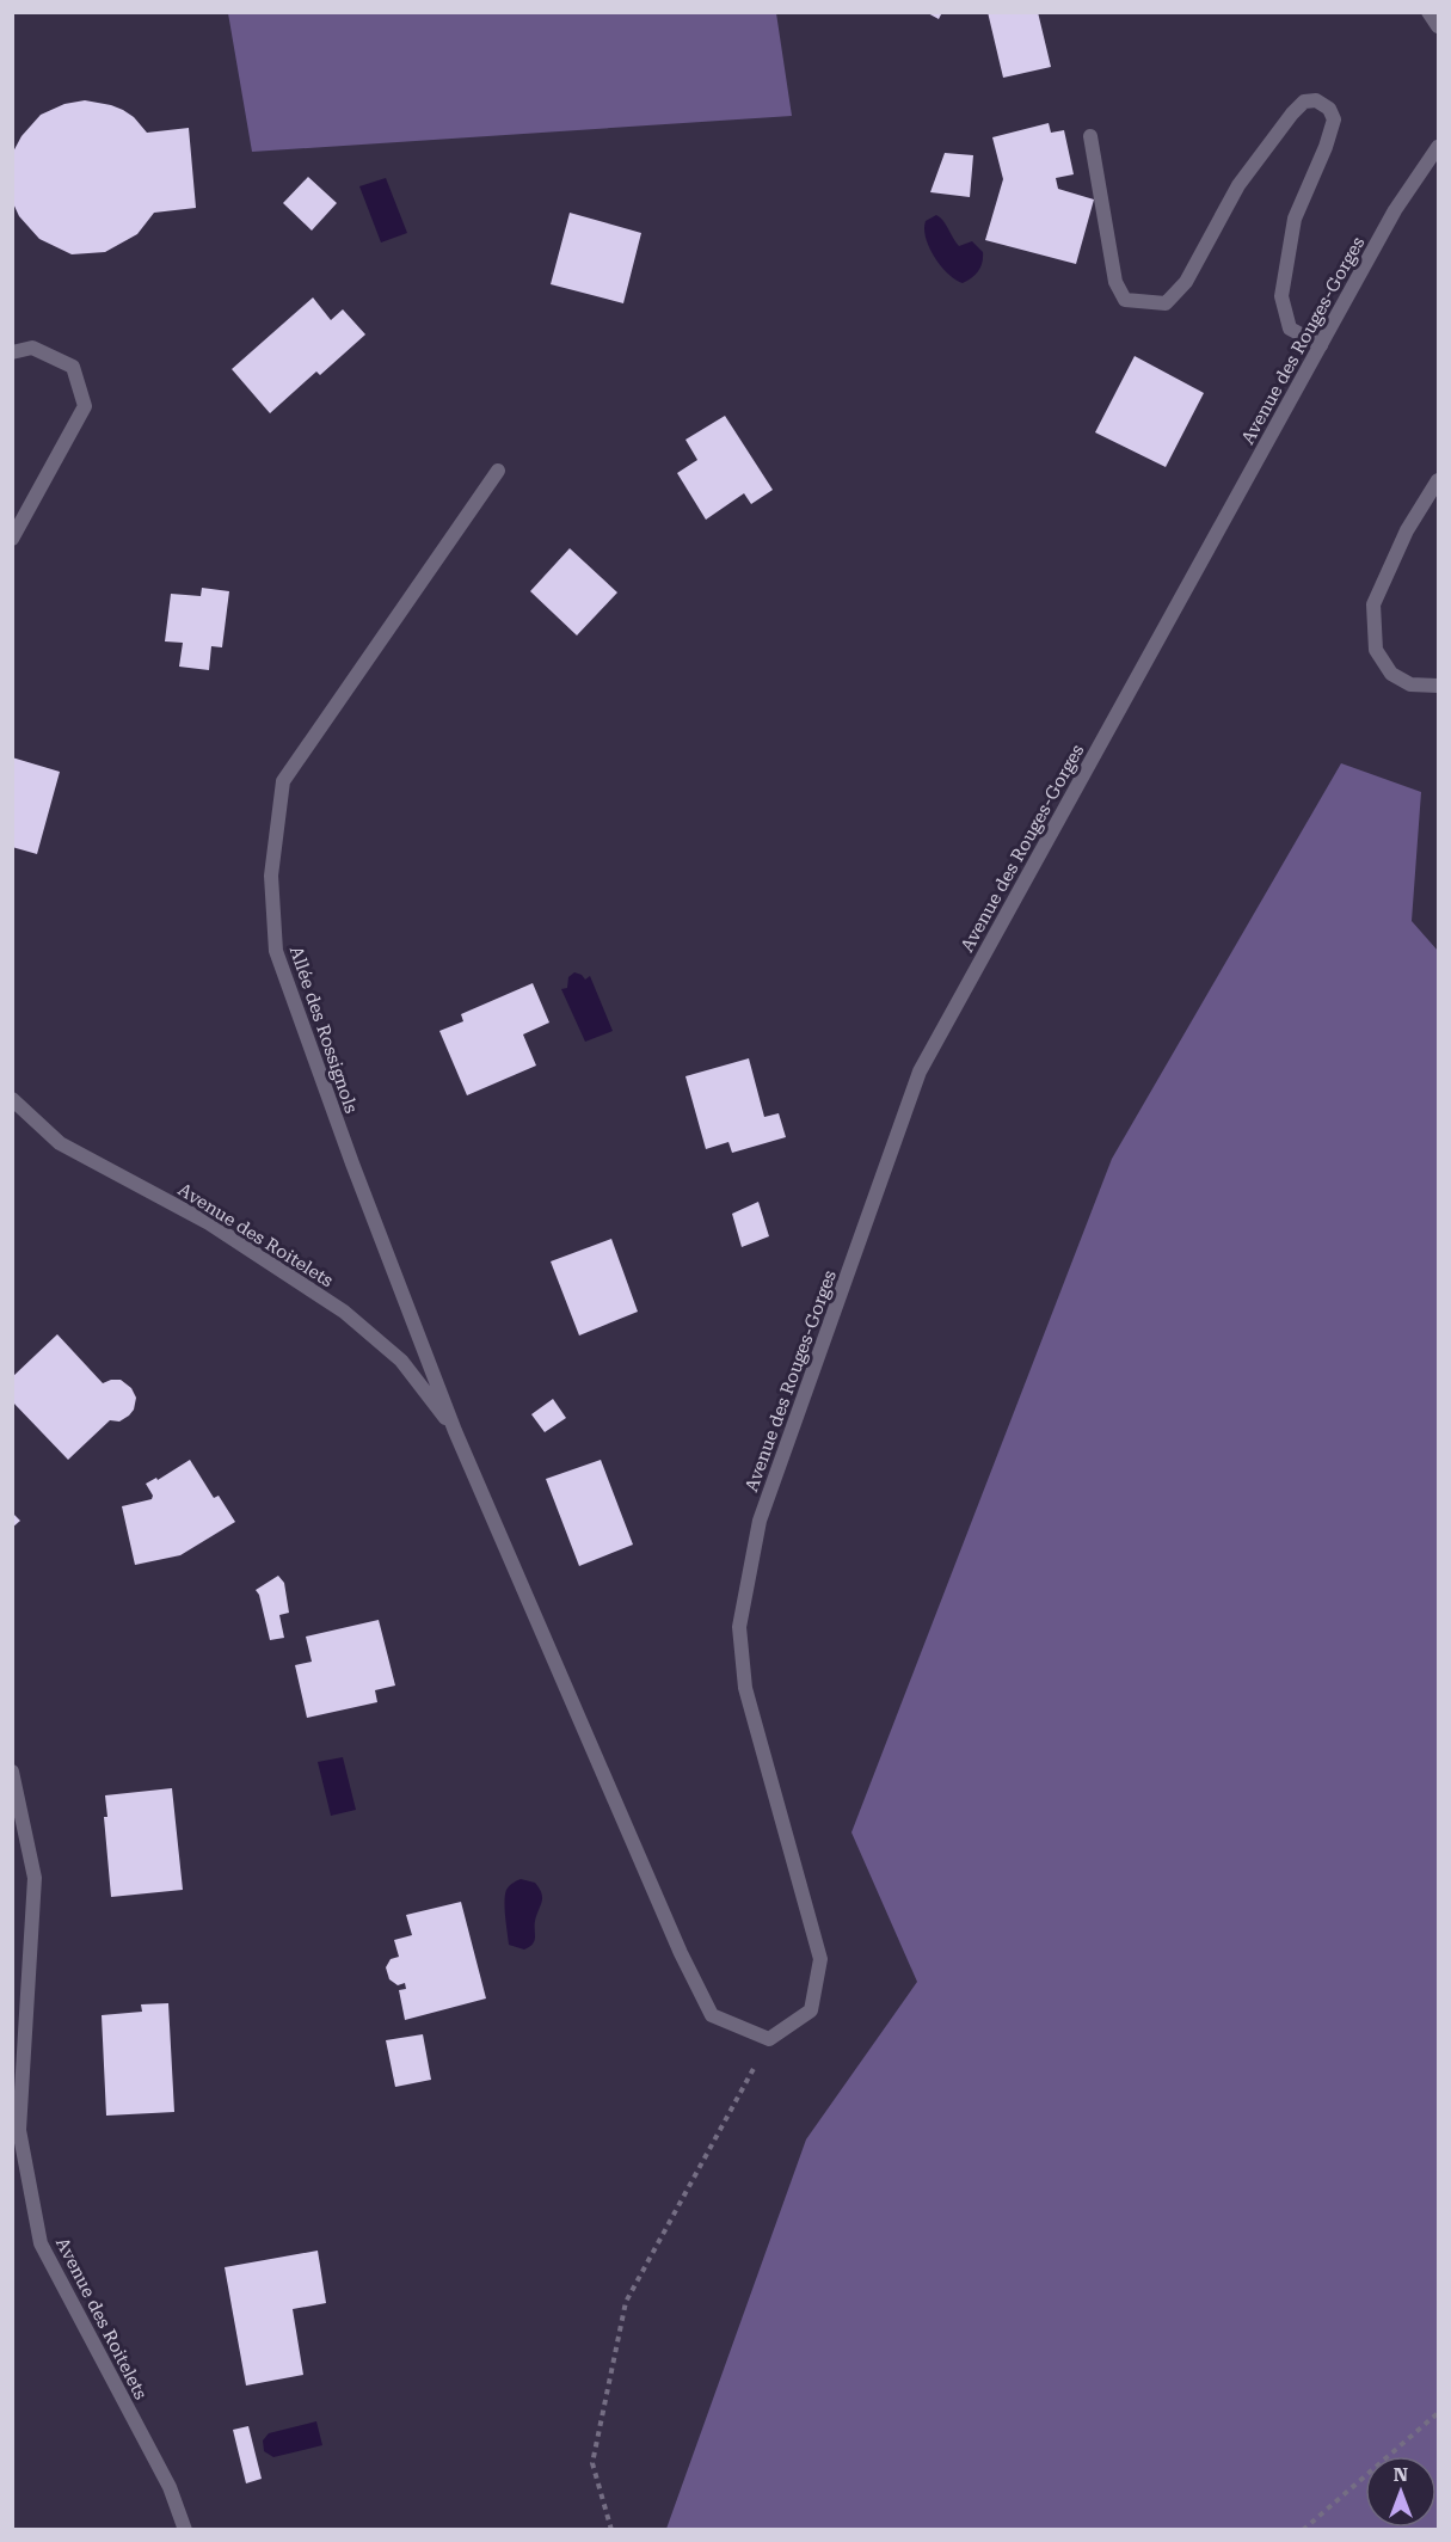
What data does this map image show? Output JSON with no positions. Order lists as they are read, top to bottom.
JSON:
{
  "streets": {
    "street": ["Avenue des Rouges-Gorges", "Allée des Rossignols", "Avenue des Roitelets"]
  },
  "crossings": [
    ["Allée des Rossignols", "Avenue des Roitelets"]
  ],
  "north": "top"
}
